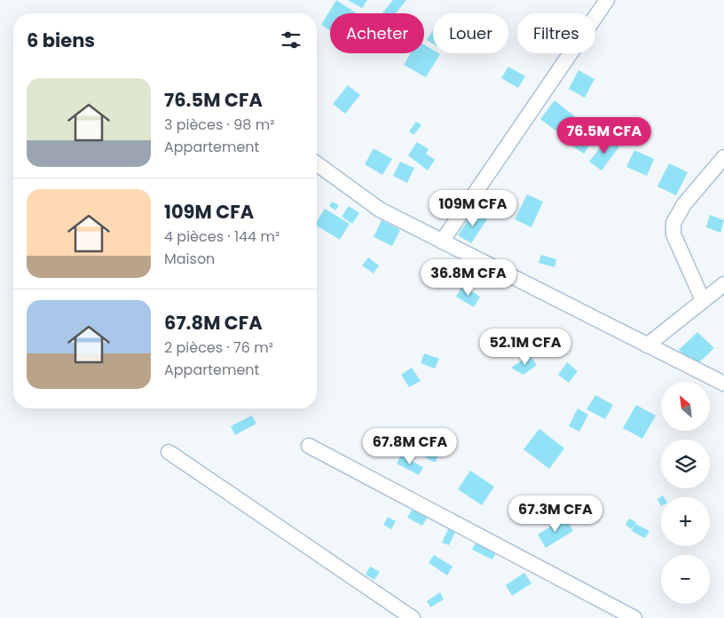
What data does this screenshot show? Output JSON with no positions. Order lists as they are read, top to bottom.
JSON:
{
  "north": "top left",
  "page": {
    "chip": ["Acheter", "Louer", "Filtres"],
    "heading": "6 biens",
    "list": [
      {
        "name": "76.5M CFA",
        "note": "3 pièces · 98 m² · Appartement"
      },
      {
        "name": "109M CFA",
        "note": "4 pièces · 144 m² · Maison"
      },
      {
        "name": "67.8M CFA",
        "note": "2 pièces · 76 m² · Appartement"
      }
    ],
    "price": [
      "76.5M CFA",
      "109M CFA",
      "36.8M CFA",
      "52.1M CFA",
      "67.8M CFA",
      "67.3M CFA"
    ],
    "map_buttons": ["+", "−"]
  }
}
